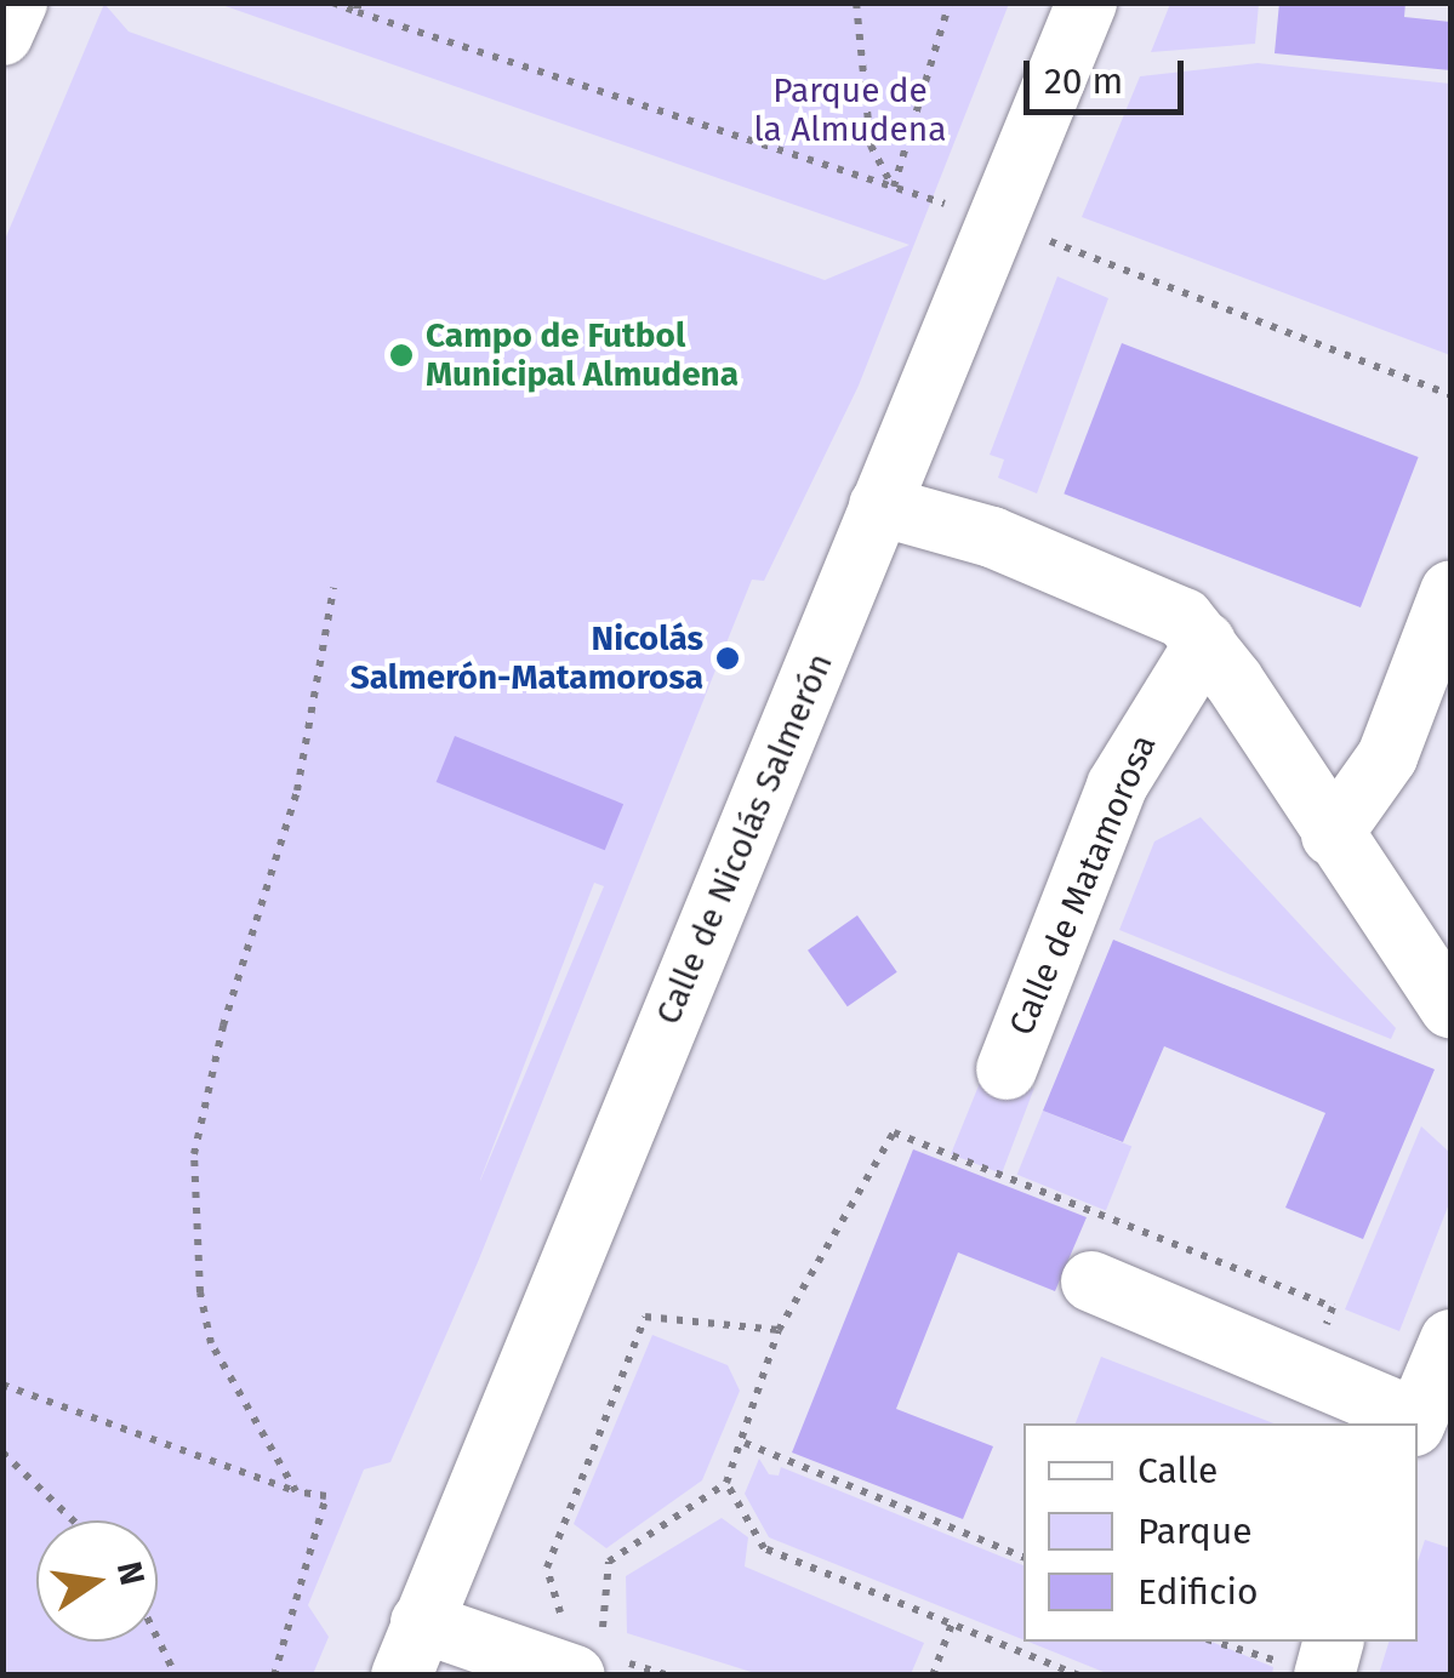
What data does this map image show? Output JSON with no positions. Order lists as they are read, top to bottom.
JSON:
{
  "streets": {
    "street": ["Calle de Nicolás Salmerón", "Calle de Matamorosa"]
  },
  "parks": ["Parque de la Almudena"],
  "places": ["Campo de Futbol Municipal Almudena", "Nicolás Salmerón-Matamorosa"],
  "legend": ["Calle", "Parque", "Edificio"],
  "scale_bar": "20 m",
  "north": "right"
}
